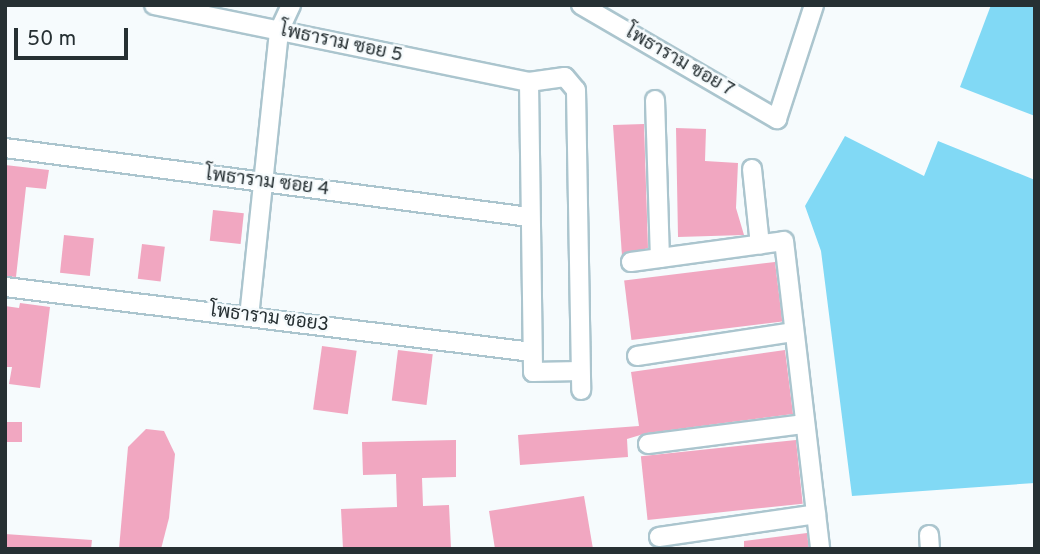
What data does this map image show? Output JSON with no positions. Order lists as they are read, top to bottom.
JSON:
{
  "streets": {
    "street": [
      "โพธาราม ซอย 5",
      "โพธาราม ซอย 7",
      "โพธาราม ซอย 4",
      "โพธาราม ซอย3"
    ]
  },
  "scale_bar": "50 m"
}
